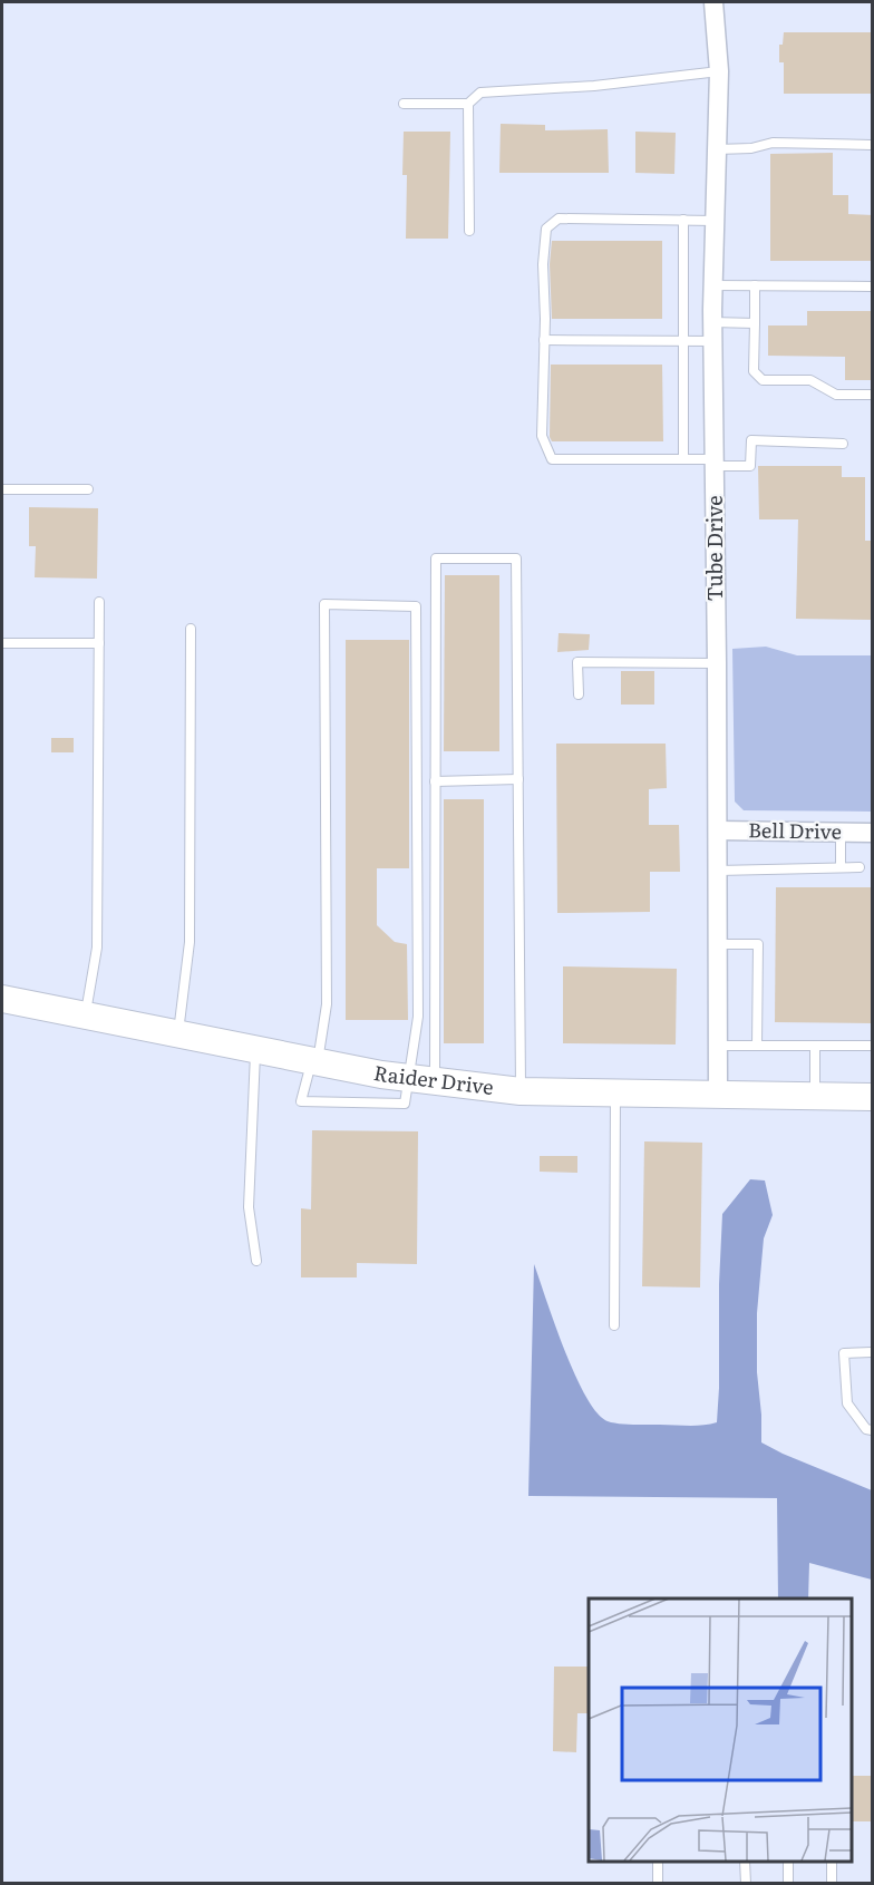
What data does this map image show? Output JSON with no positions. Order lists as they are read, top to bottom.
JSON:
{
  "streets": {
    "main road": ["Raider Drive"],
    "street": ["Tube Drive", "Bell Drive"]
  },
  "crossings": [
    ["Tube Drive", "Bell Drive"],
    ["Tube Drive", "Raider Drive"]
  ]
}
